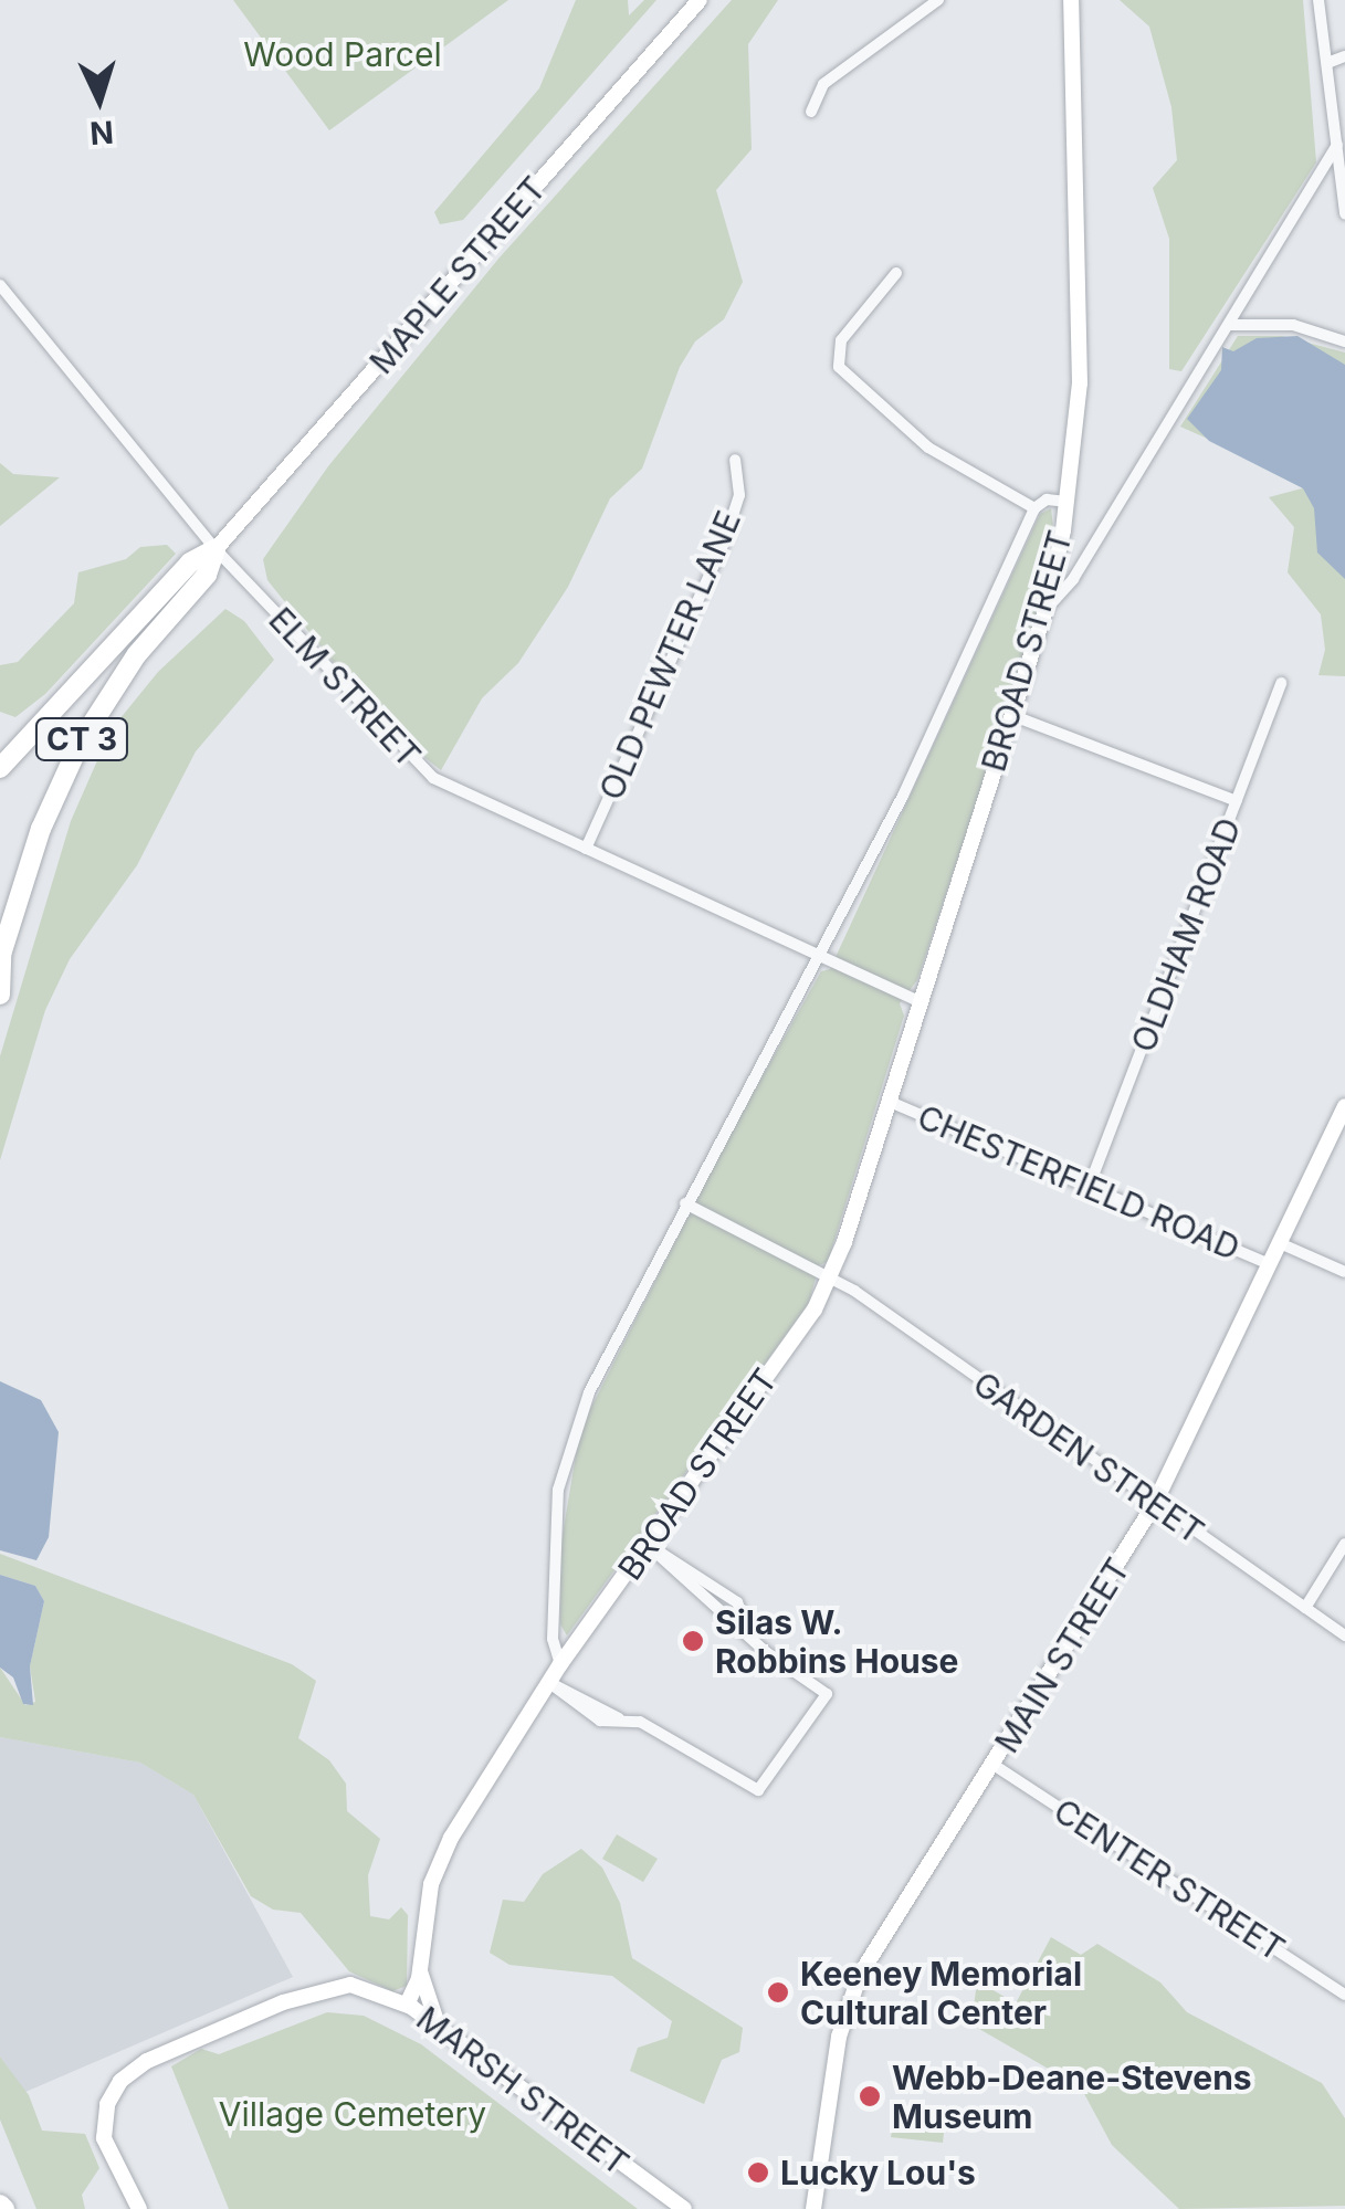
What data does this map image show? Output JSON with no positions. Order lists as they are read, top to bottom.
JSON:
{
  "streets": {
    "highway": ["CT 3"],
    "street": [
      "MAPLE STREET",
      "BROAD STREET",
      "OLD PEWTER LANE",
      "ELM STREET",
      "OLDHAM ROAD",
      "CHESTERFIELD ROAD",
      "GARDEN STREET",
      "MAIN STREET",
      "CENTER STREET",
      "MARSH STREET"
    ]
  },
  "crossings": [
    ["MAPLE STREET", "ELM STREET"],
    ["MAPLE STREET", "CT 3"],
    ["BROAD STREET", "ELM STREET"],
    ["BROAD STREET", "CHESTERFIELD ROAD"],
    ["BROAD STREET", "GARDEN STREET"],
    ["BROAD STREET", "MARSH STREET"],
    ["OLD PEWTER LANE", "ELM STREET"],
    ["ELM STREET", "CT 3"],
    ["OLDHAM ROAD", "CHESTERFIELD ROAD"],
    ["CHESTERFIELD ROAD", "MAIN STREET"],
    ["GARDEN STREET", "MAIN STREET"],
    ["MAIN STREET", "CENTER STREET"]
  ],
  "parks": ["Wood Parcel", "Village Cemetery"],
  "places": [
    "Silas W. Robbins House",
    "Keeney Memorial Cultural Center",
    "Webb-Deane-Stevens Museum",
    "Lucky Lou's"
  ],
  "north": "bottom"
}
